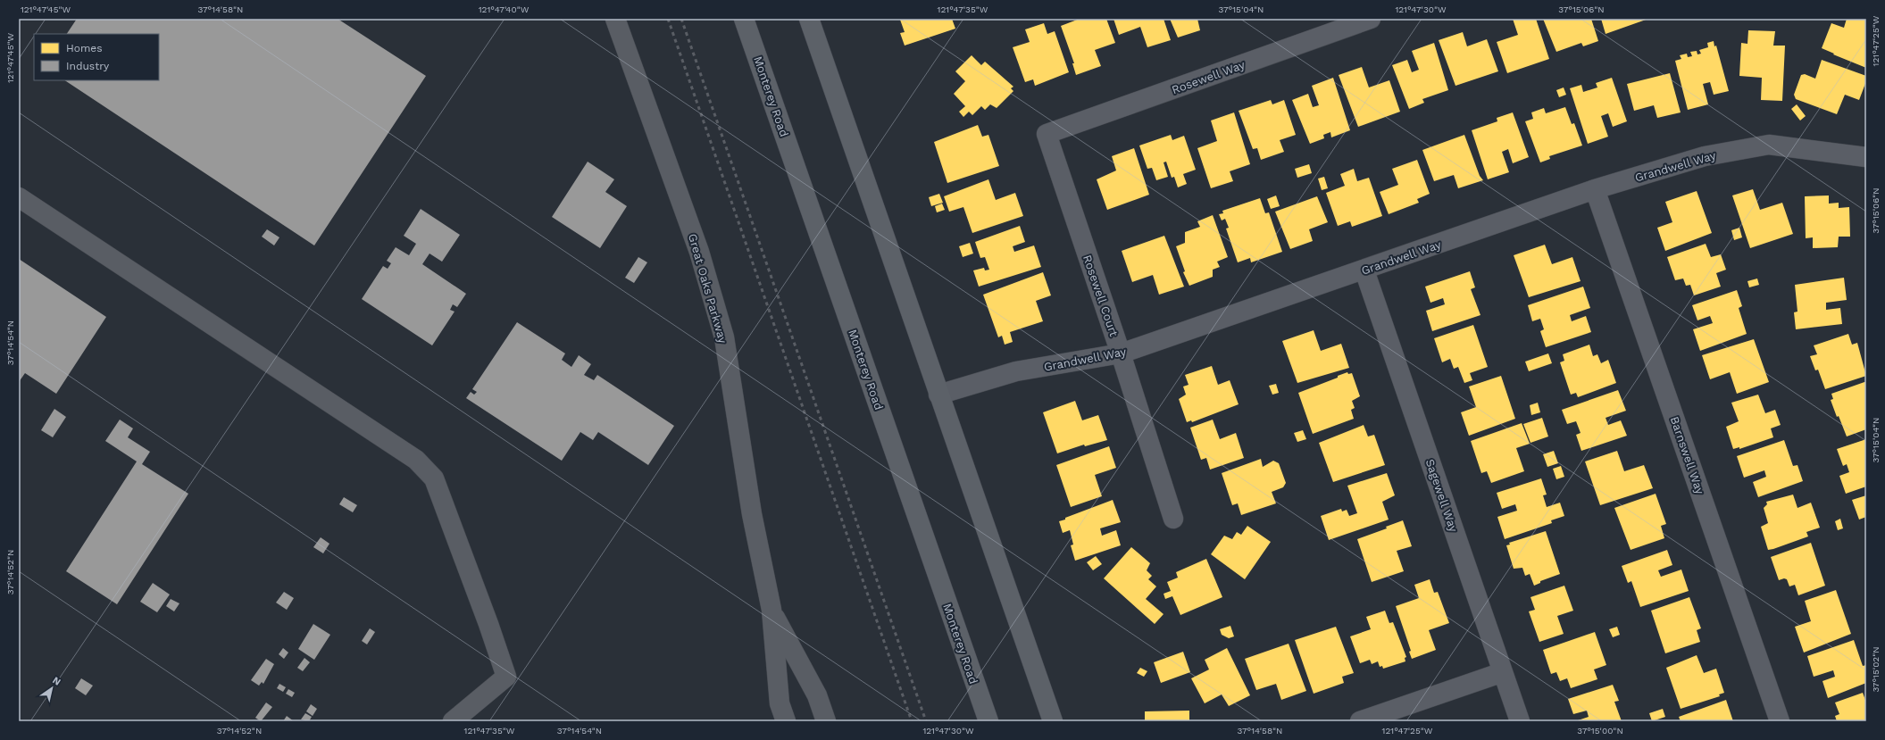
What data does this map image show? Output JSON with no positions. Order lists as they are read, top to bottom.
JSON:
{
  "streets": {
    "main road": ["Monterey Road", "Great Oaks Parkway"],
    "street": [
      "Rosewell Way",
      "Grandwell Way",
      "Rosewell Court",
      "Barnswell Way",
      "Sagewell Way"
    ]
  },
  "crossings": [
    ["Rosewell Way", "Rosewell Court"],
    ["Grandwell Way", "Rosewell Court"],
    ["Grandwell Way", "Barnswell Way"],
    ["Grandwell Way", "Sagewell Way"]
  ],
  "legend": ["Homes", "Industry"],
  "north": "top right",
  "coordinates": [
    "121°47'45\"W",
    "37°14'58\"N",
    "121°47'40\"W",
    "121°47'35\"W",
    "37°15'04\"N",
    "121°47'30\"W",
    "37°15'06\"N",
    "121°47'25\"W",
    "37°14'54\"N",
    "37°14'52\"N",
    "37°15'02\"N",
    "37°15'00\"N"
  ]
}
